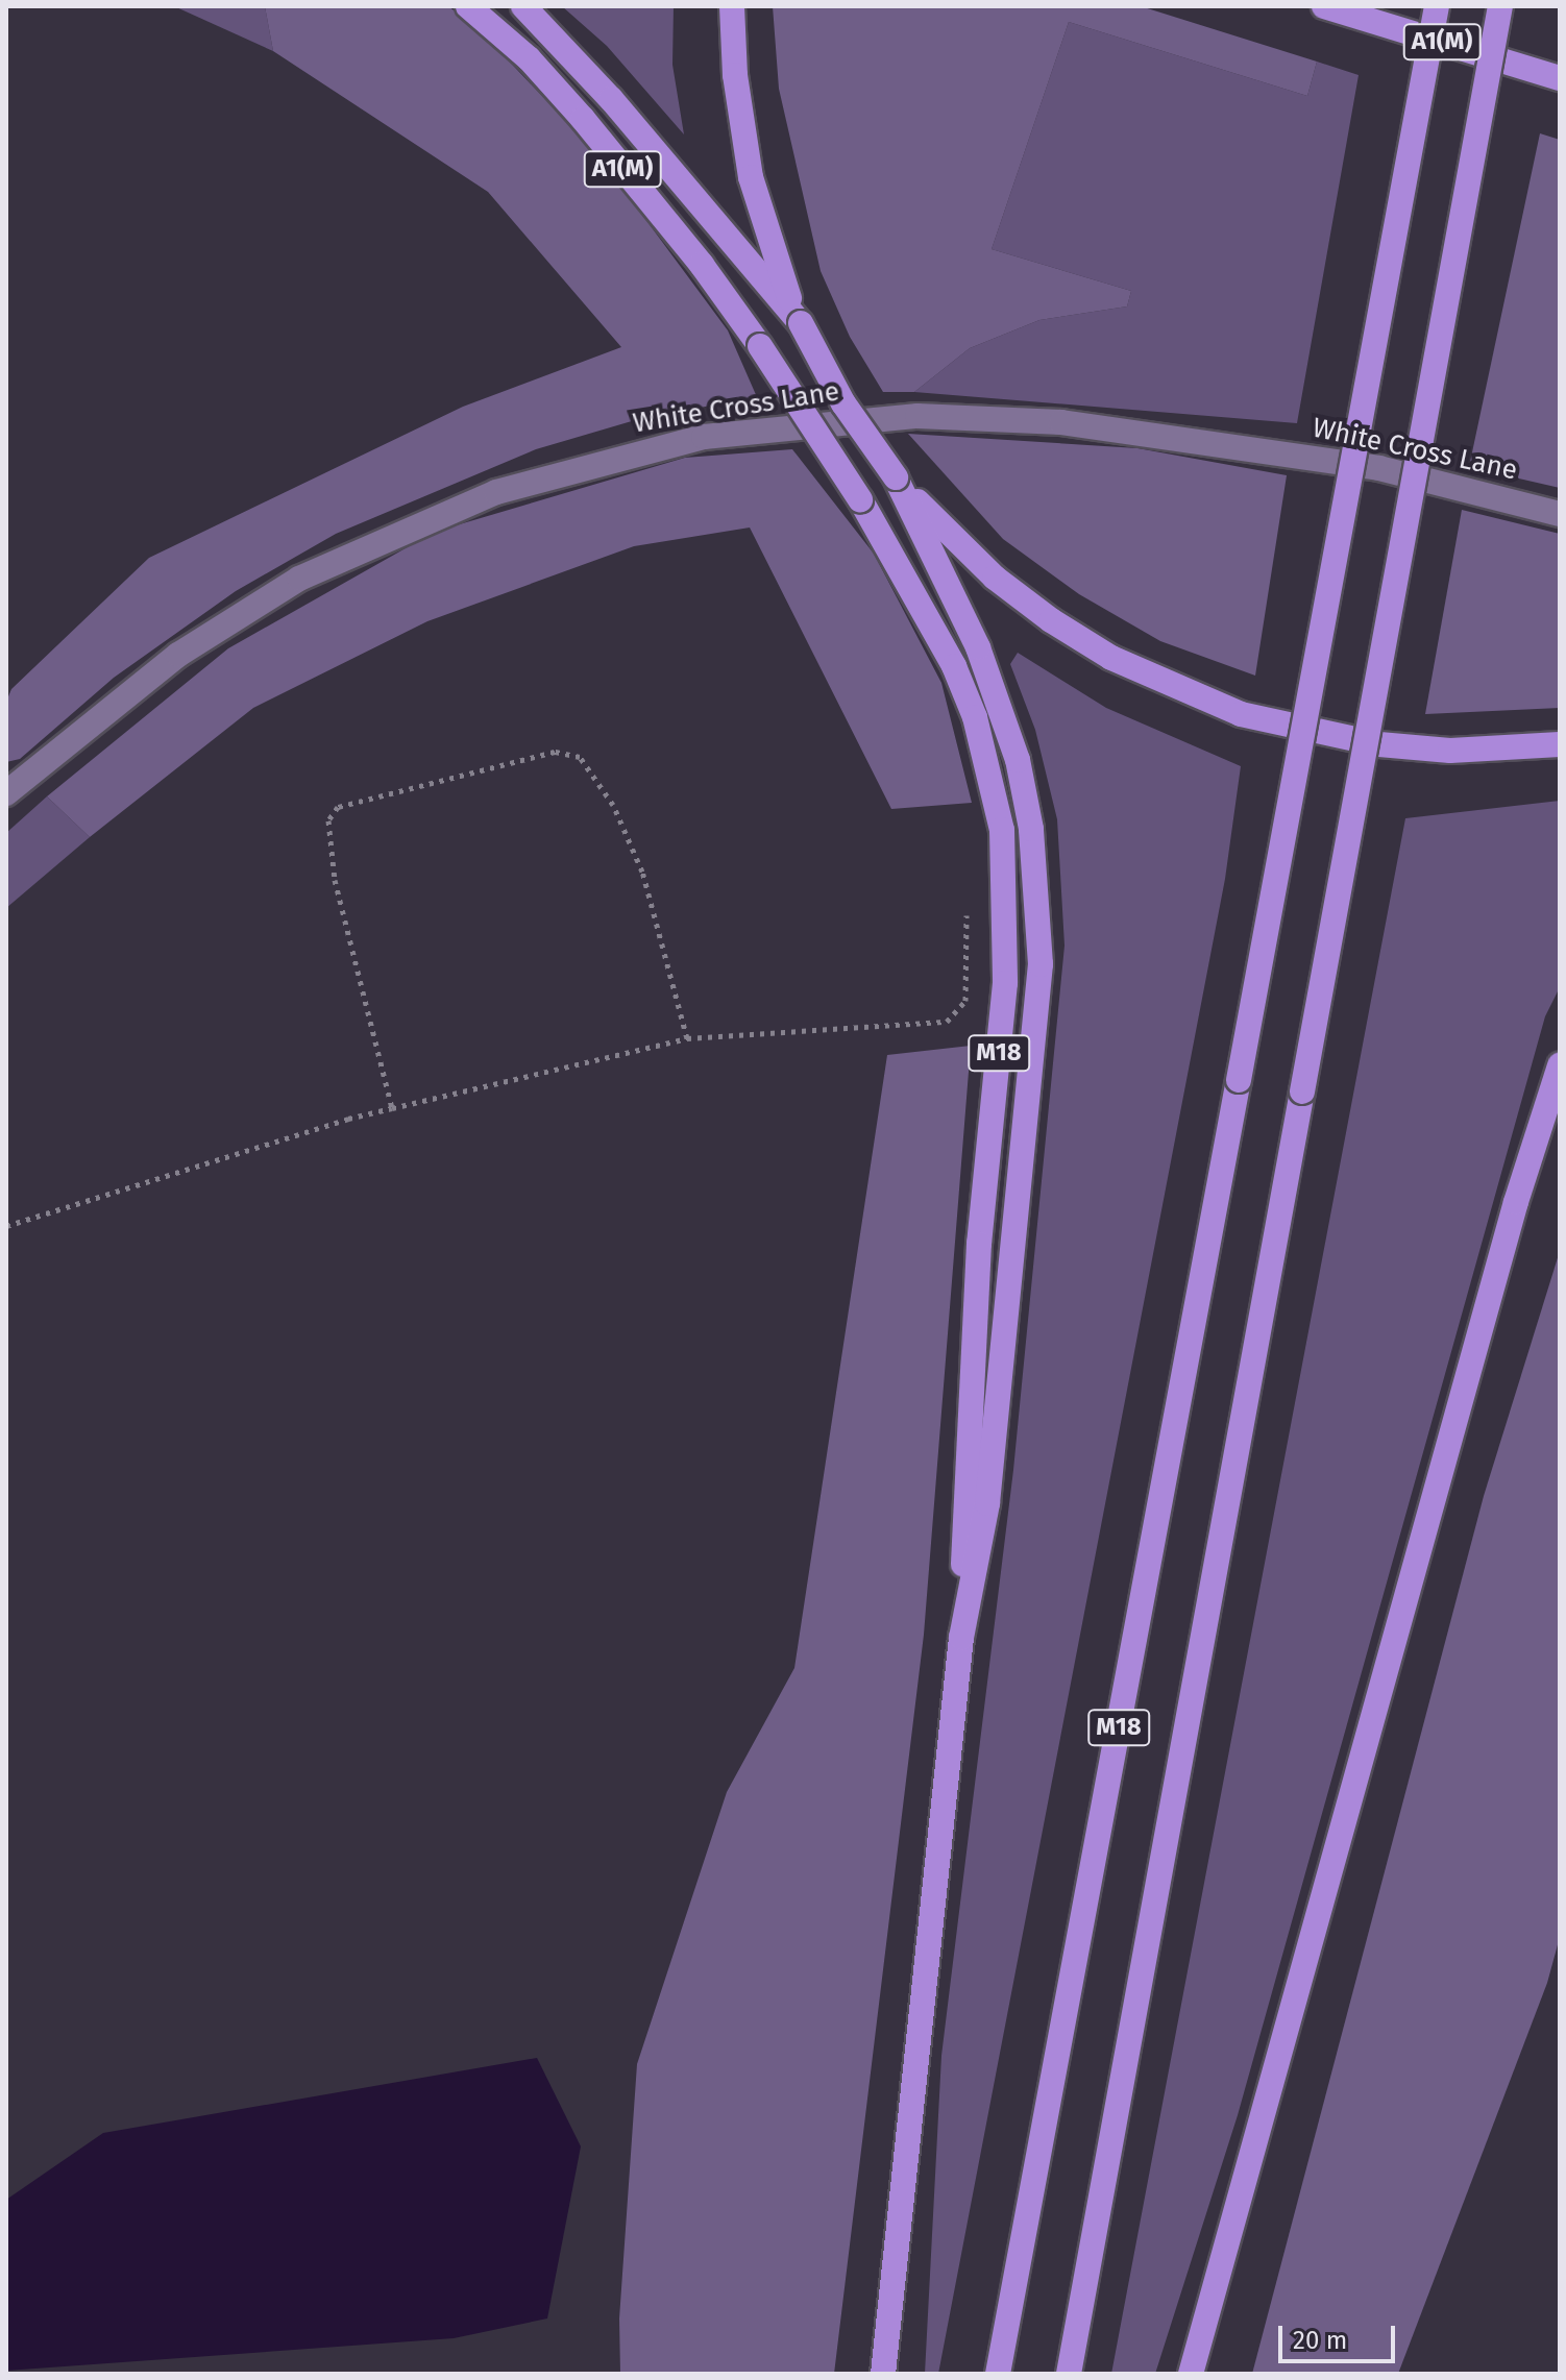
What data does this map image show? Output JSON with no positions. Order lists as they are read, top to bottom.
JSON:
{
  "streets": {
    "highway": ["A1(M)", "M18"],
    "street": ["White Cross Lane"]
  },
  "crossings": [
    ["A1(M)", "M18"]
  ],
  "scale_bar": "20 m"
}
